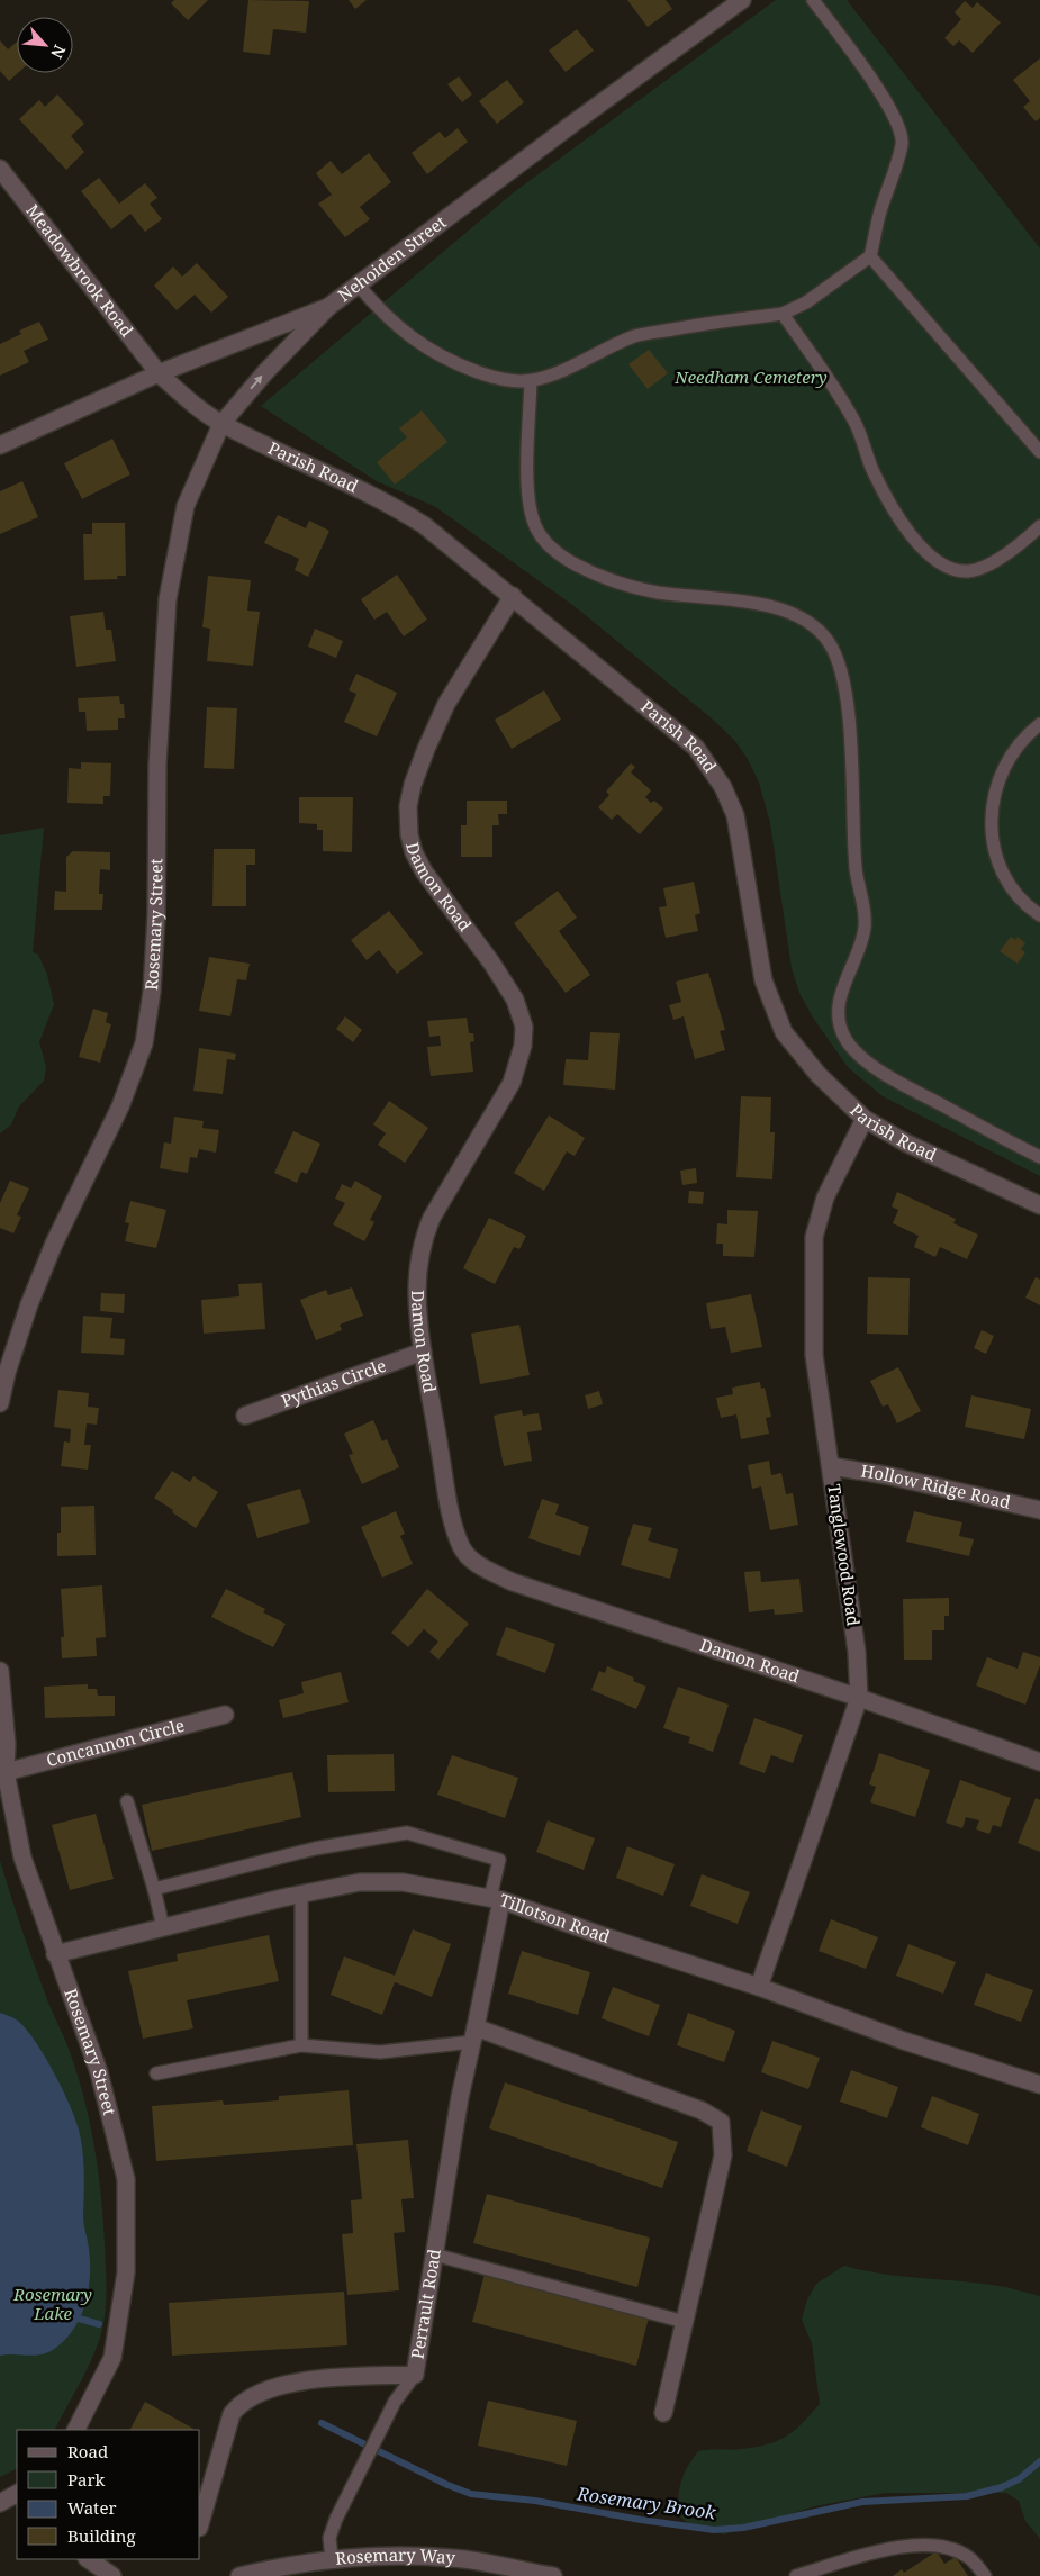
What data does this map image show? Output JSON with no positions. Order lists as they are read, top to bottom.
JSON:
{
  "streets": {
    "street": [
      "Nehoiden Street",
      "Meadowbrook Road",
      "Parish Road",
      "Damon Road",
      "Rosemary Street",
      "Pythias Circle",
      "Hollow Ridge Road",
      "Tanglewood Road",
      "Concannon Circle",
      "Tillotson Road",
      "Perrault Road",
      "Rosemary Way"
    ]
  },
  "crossings": [
    ["Nehoiden Street", "Meadowbrook Road"],
    ["Nehoiden Street", "Parish Road"],
    ["Nehoiden Street", "Rosemary Street"],
    ["Meadowbrook Road", "Parish Road"],
    ["Parish Road", "Damon Road"],
    ["Parish Road", "Rosemary Street"],
    ["Parish Road", "Tanglewood Road"],
    ["Damon Road", "Pythias Circle"],
    ["Damon Road", "Tanglewood Road"],
    ["Rosemary Street", "Concannon Circle"],
    ["Rosemary Street", "Tillotson Road"],
    ["Hollow Ridge Road", "Tanglewood Road"],
    ["Tanglewood Road", "Tillotson Road"],
    ["Tillotson Road", "Perrault Road"]
  ],
  "water": ["Rosemary Brook"],
  "parks": ["Needham Cemetery", "Rosemary Lake"],
  "legend": [
    "Road",
    "Park",
    "Water",
    "Building"
  ],
  "north": "bottom right"
}
